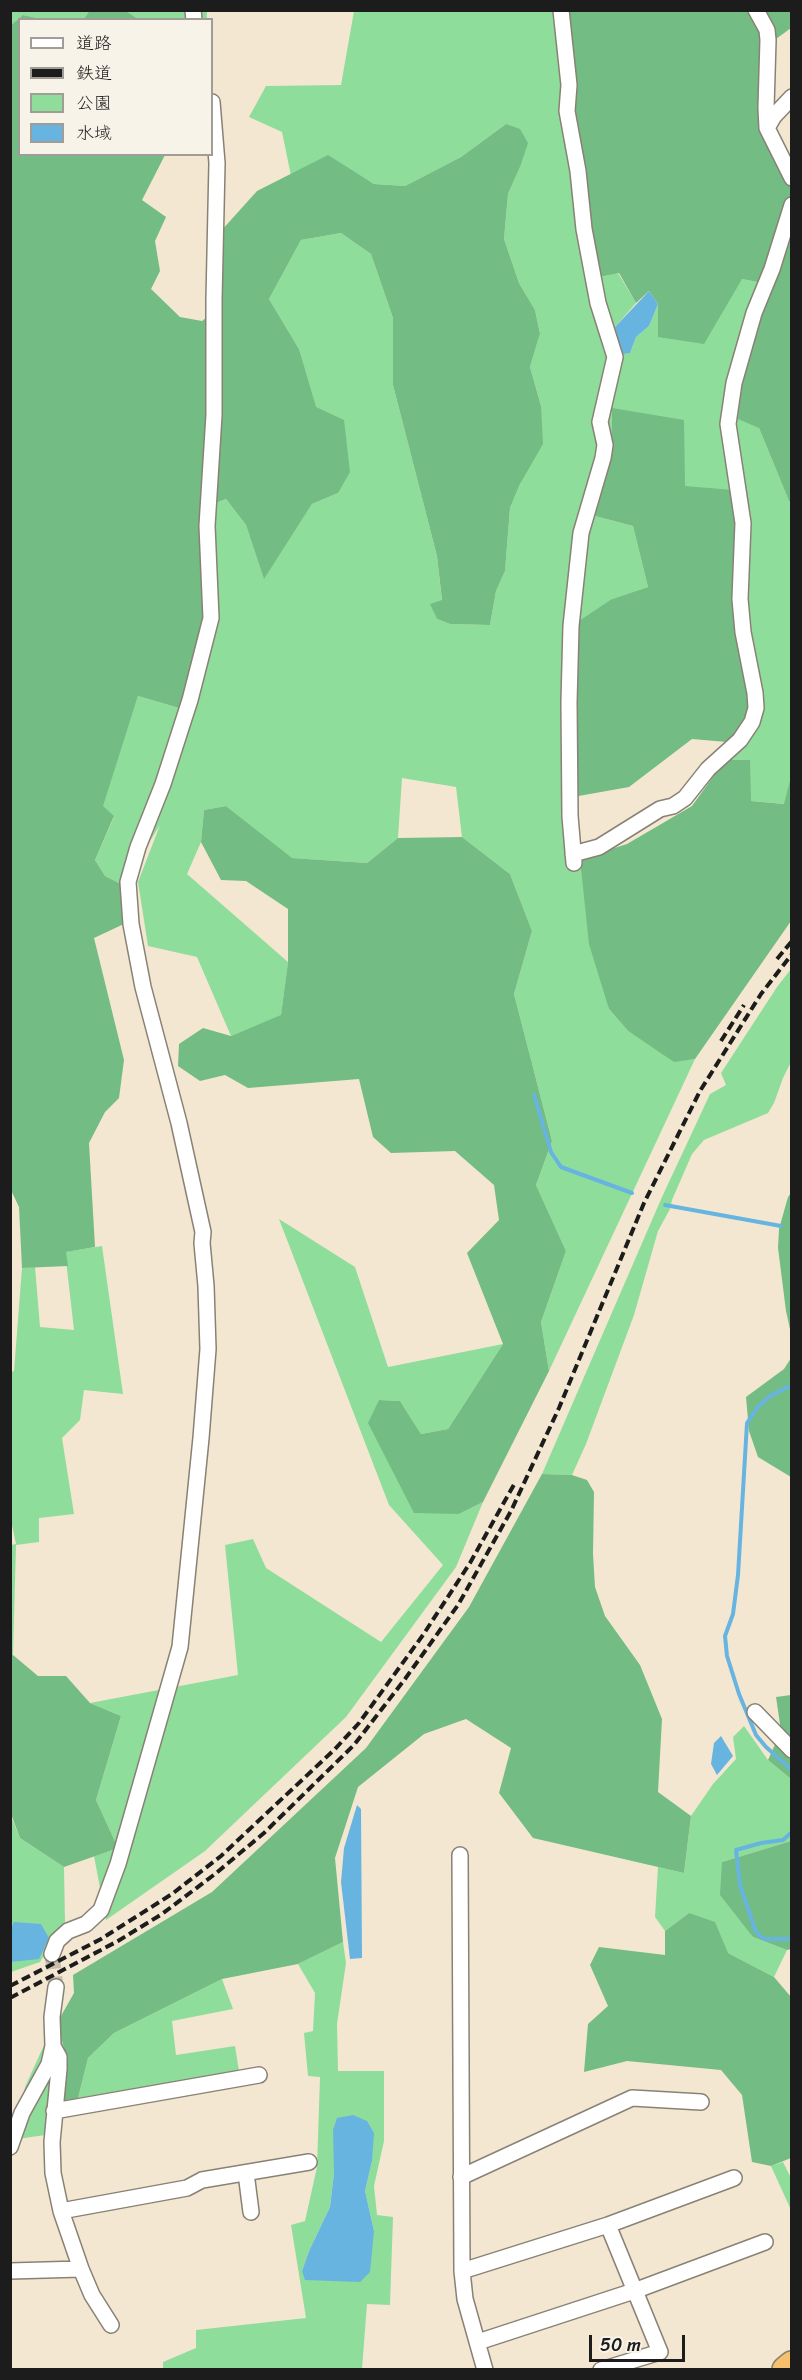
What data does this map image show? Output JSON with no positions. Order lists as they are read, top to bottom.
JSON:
{
  "legend": [
    "道路",
    "鉄道",
    "公園",
    "水域"
  ],
  "scale_bar": "50 m"
}
